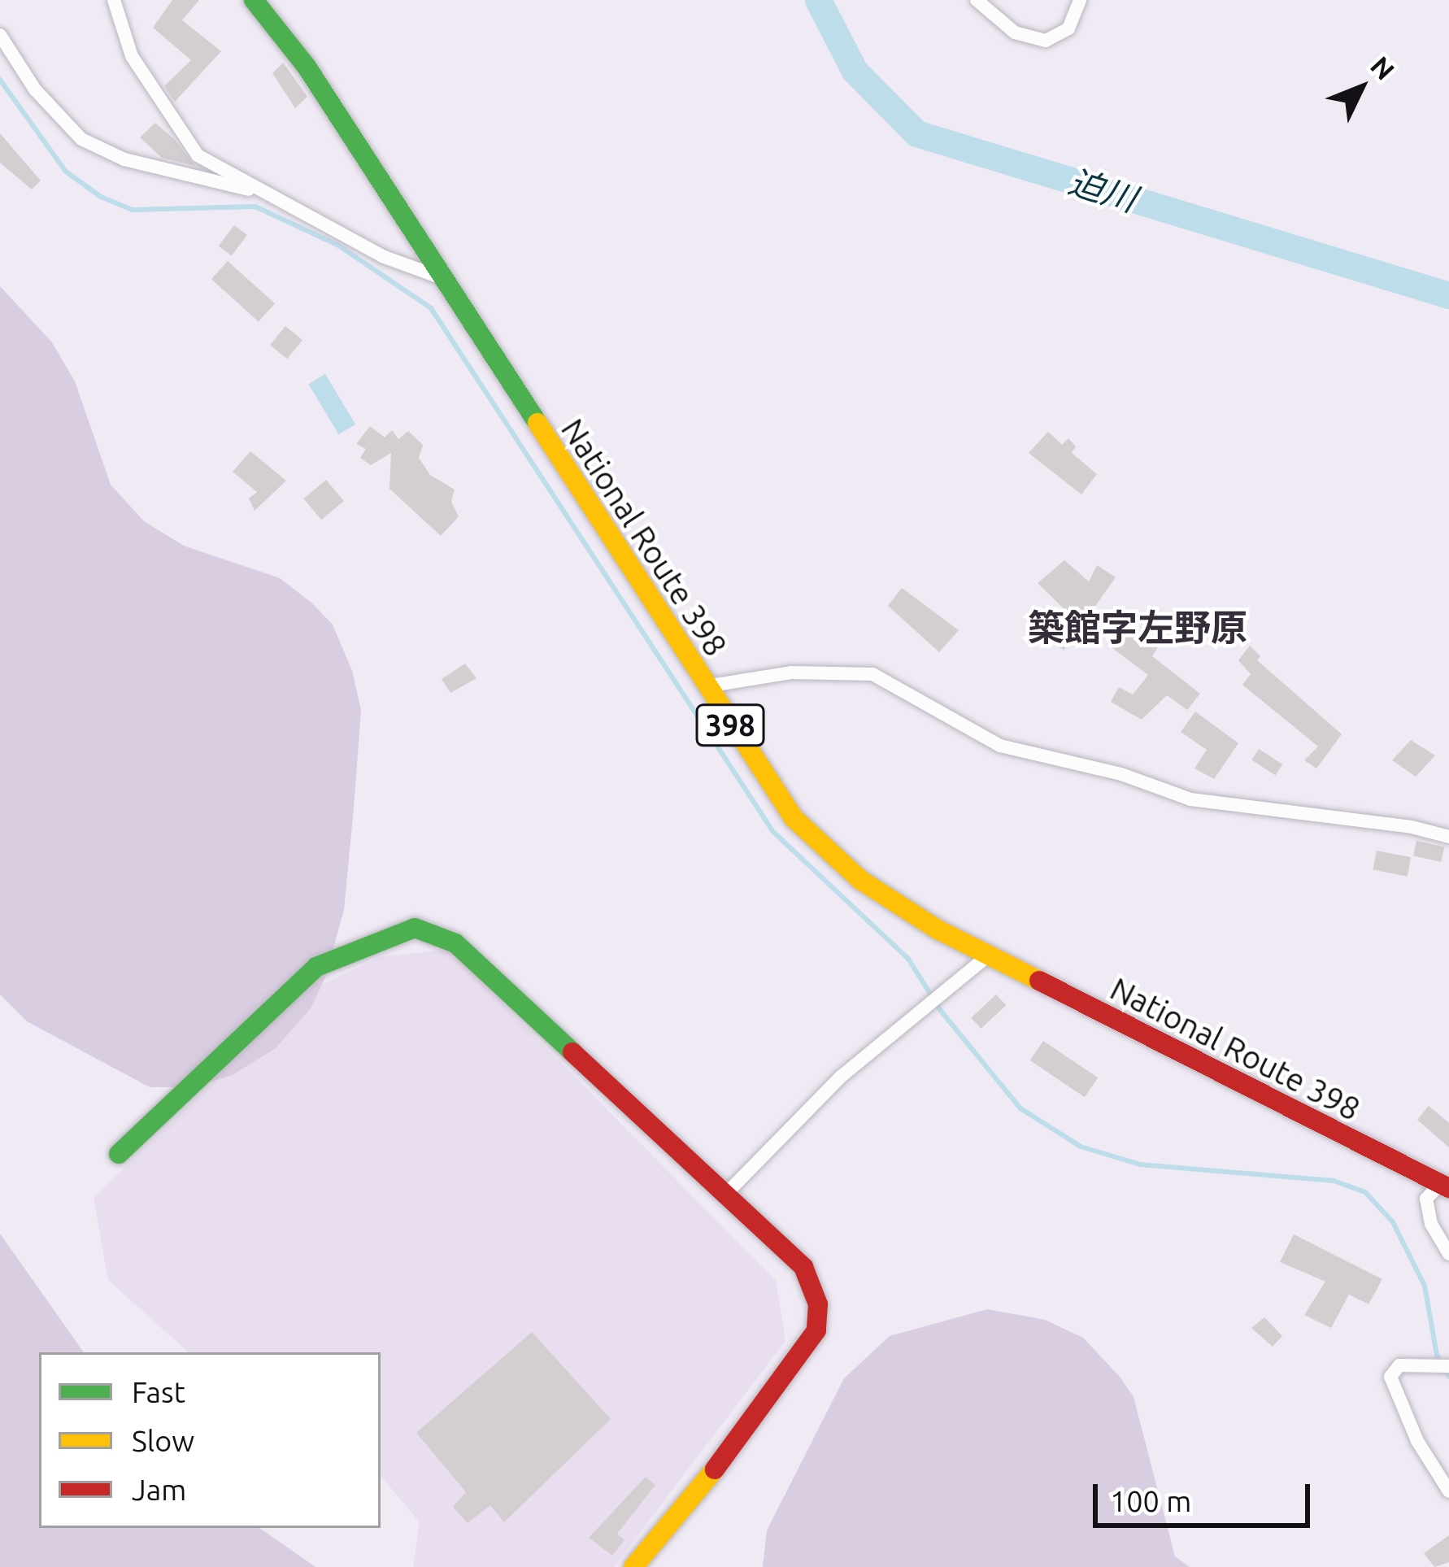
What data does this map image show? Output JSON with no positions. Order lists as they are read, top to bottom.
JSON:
{
  "streets": {
    "main road": ["National Route 398", "398"]
  },
  "districts": ["築館字左野原"],
  "water": ["迫川"],
  "legend": ["Fast", "Slow", "Jam"],
  "scale_bar": "100 m",
  "north": "top right"
}
